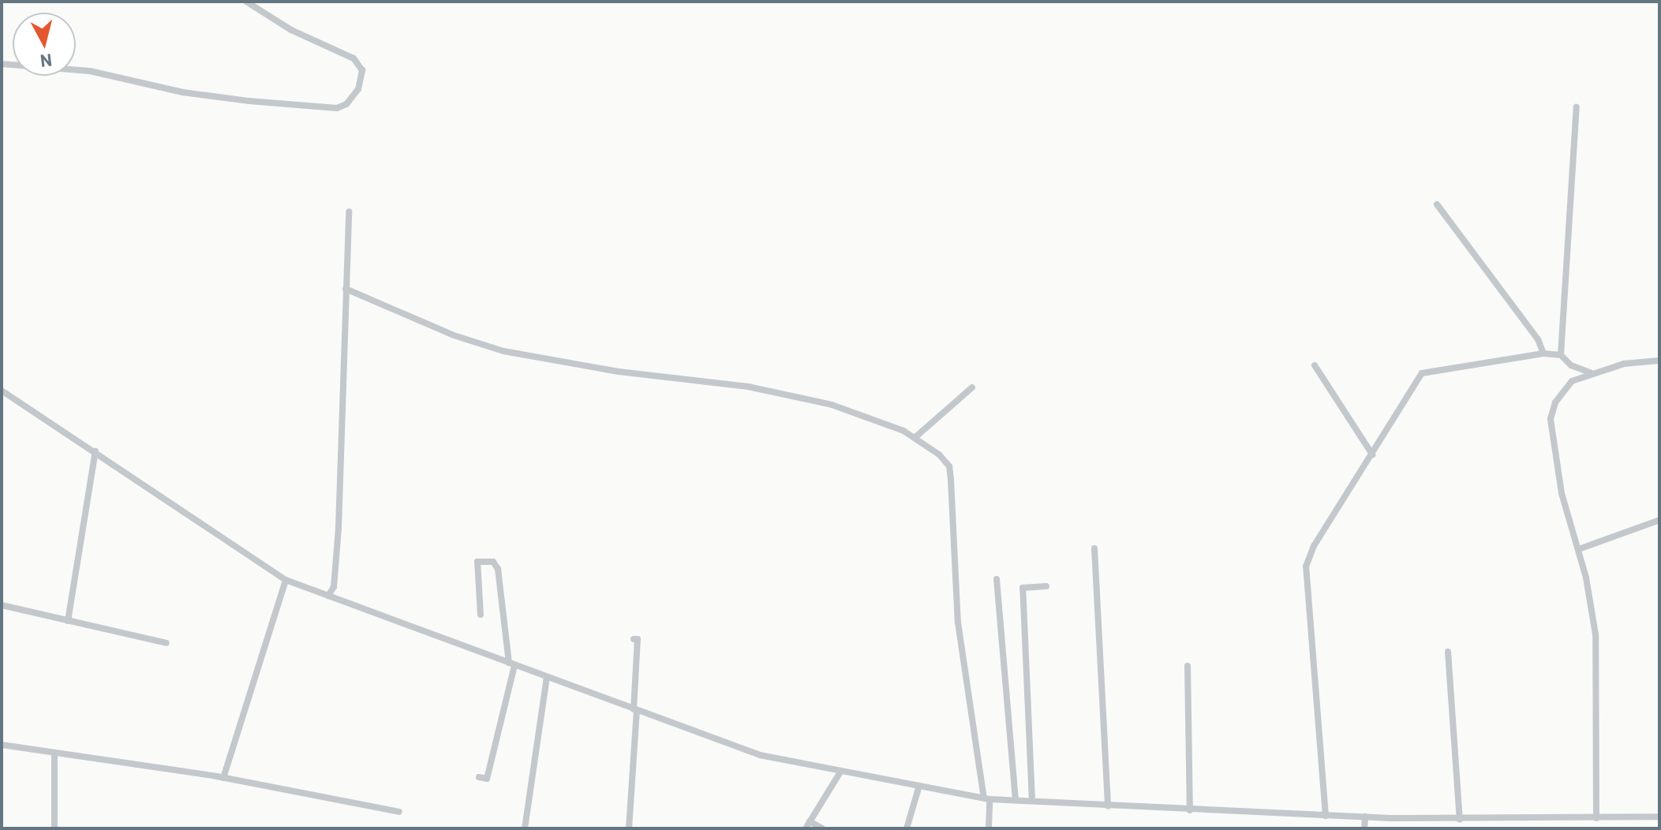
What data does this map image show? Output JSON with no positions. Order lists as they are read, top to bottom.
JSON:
{
  "north": "bottom"
}
